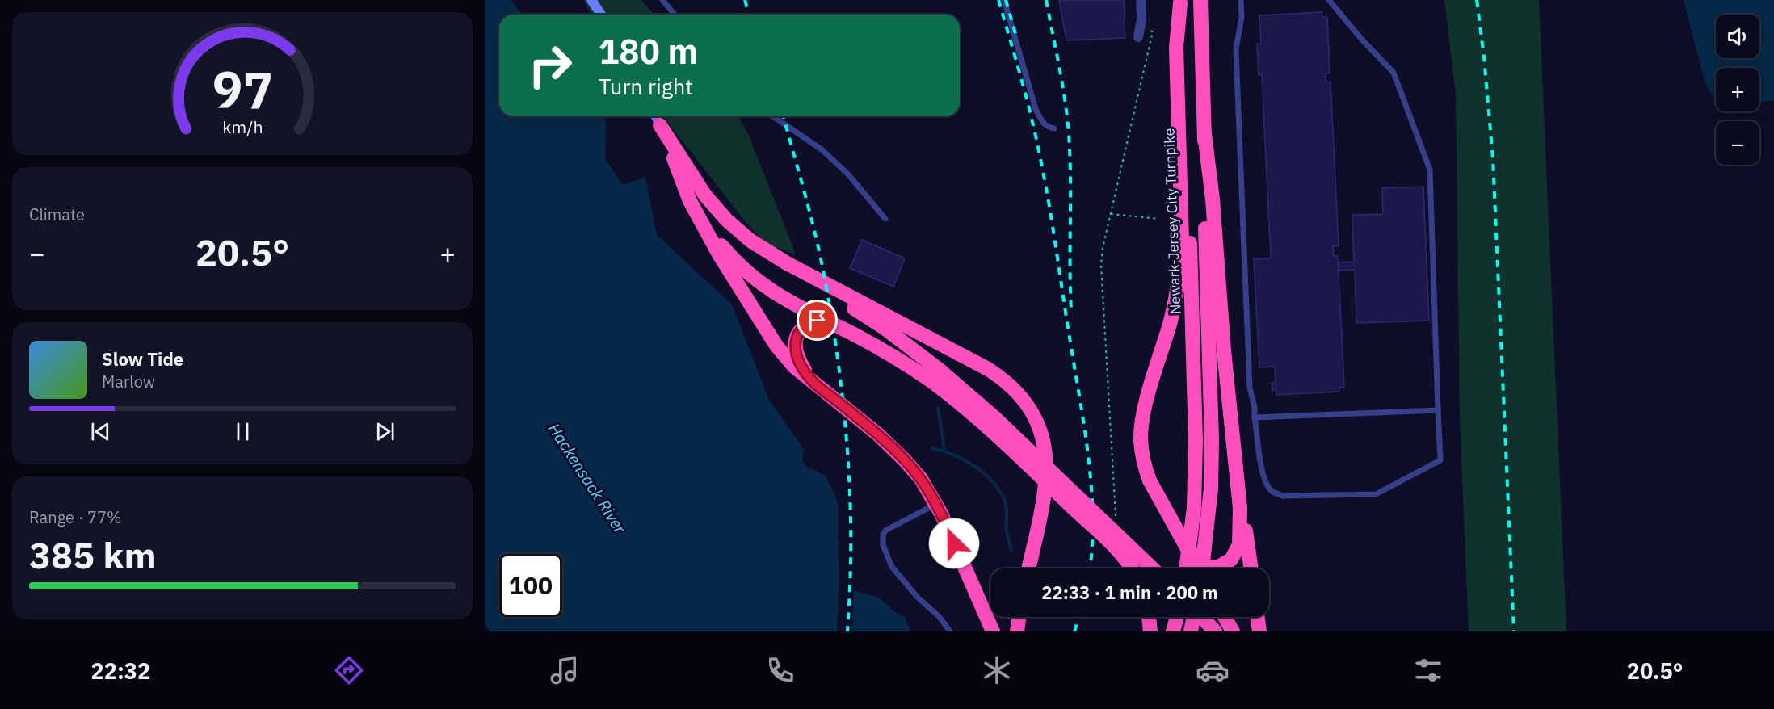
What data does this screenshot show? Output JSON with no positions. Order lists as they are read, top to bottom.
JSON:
{
  "streets": {
    "highway": ["Newark-Jersey City Turnpike"]
  },
  "water": ["Hackensack River"],
  "page": {
    "map_buttons": ["+", "−"],
    "turn": ["180 m", "Turn right"],
    "tile": [
      "Climate",
      ["Range · 77%", "385 km"]
    ],
    "heat": ["−", "20.5°", "+"],
    "song": ["Slow Tide", "Marlow"],
    "limit": "100",
    "trip": "22:33 · 1 min · 200 m",
    "tabs": ["22:32", "20.5°"],
    "gauge": ["97", "km/h"]
  }
}
